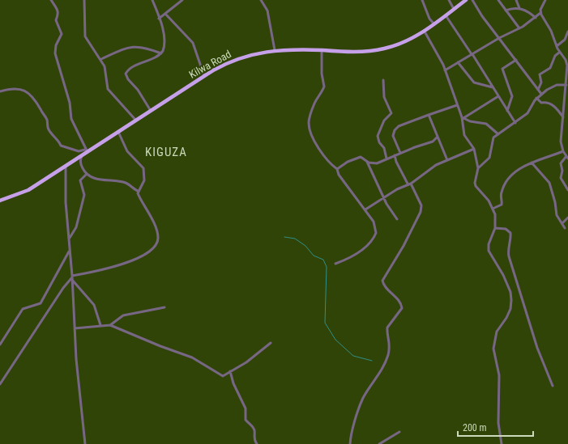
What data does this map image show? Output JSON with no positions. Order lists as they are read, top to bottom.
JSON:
{
  "streets": {
    "highway": ["Kilwa Road"]
  },
  "districts": ["KIGUZA"],
  "scale_bar": "200 m"
}
